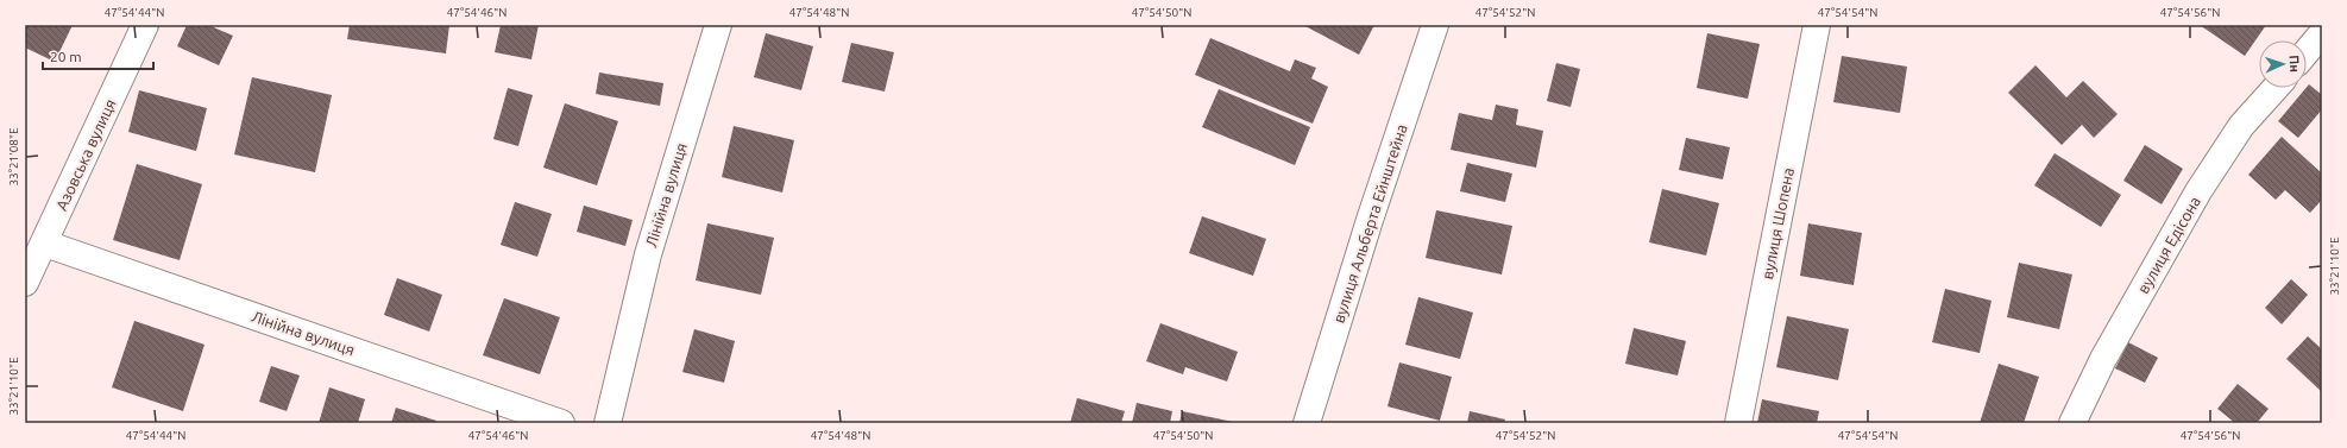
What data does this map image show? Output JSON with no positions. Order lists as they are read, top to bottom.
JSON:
{
  "streets": {
    "street": [
      "Азовська вулиця",
      "Лінійна вулиця",
      "вулиця Альберта Ейнштейна",
      "вулиця Шопена",
      "вулиця Едісона"
    ]
  },
  "crossings": [
    ["Азовська вулиця", "Лінійна вулиця"]
  ],
  "scale_bar": "20 m",
  "north": "right",
  "coordinates": [
    "47°54'44\"N",
    "47°54'46\"N",
    "47°54'48\"N",
    "47°54'50\"N",
    "47°54'52\"N",
    "47°54'54\"N",
    "47°54'56\"N",
    "33°21'08\"E",
    "33°21'10\"E"
  ]
}
